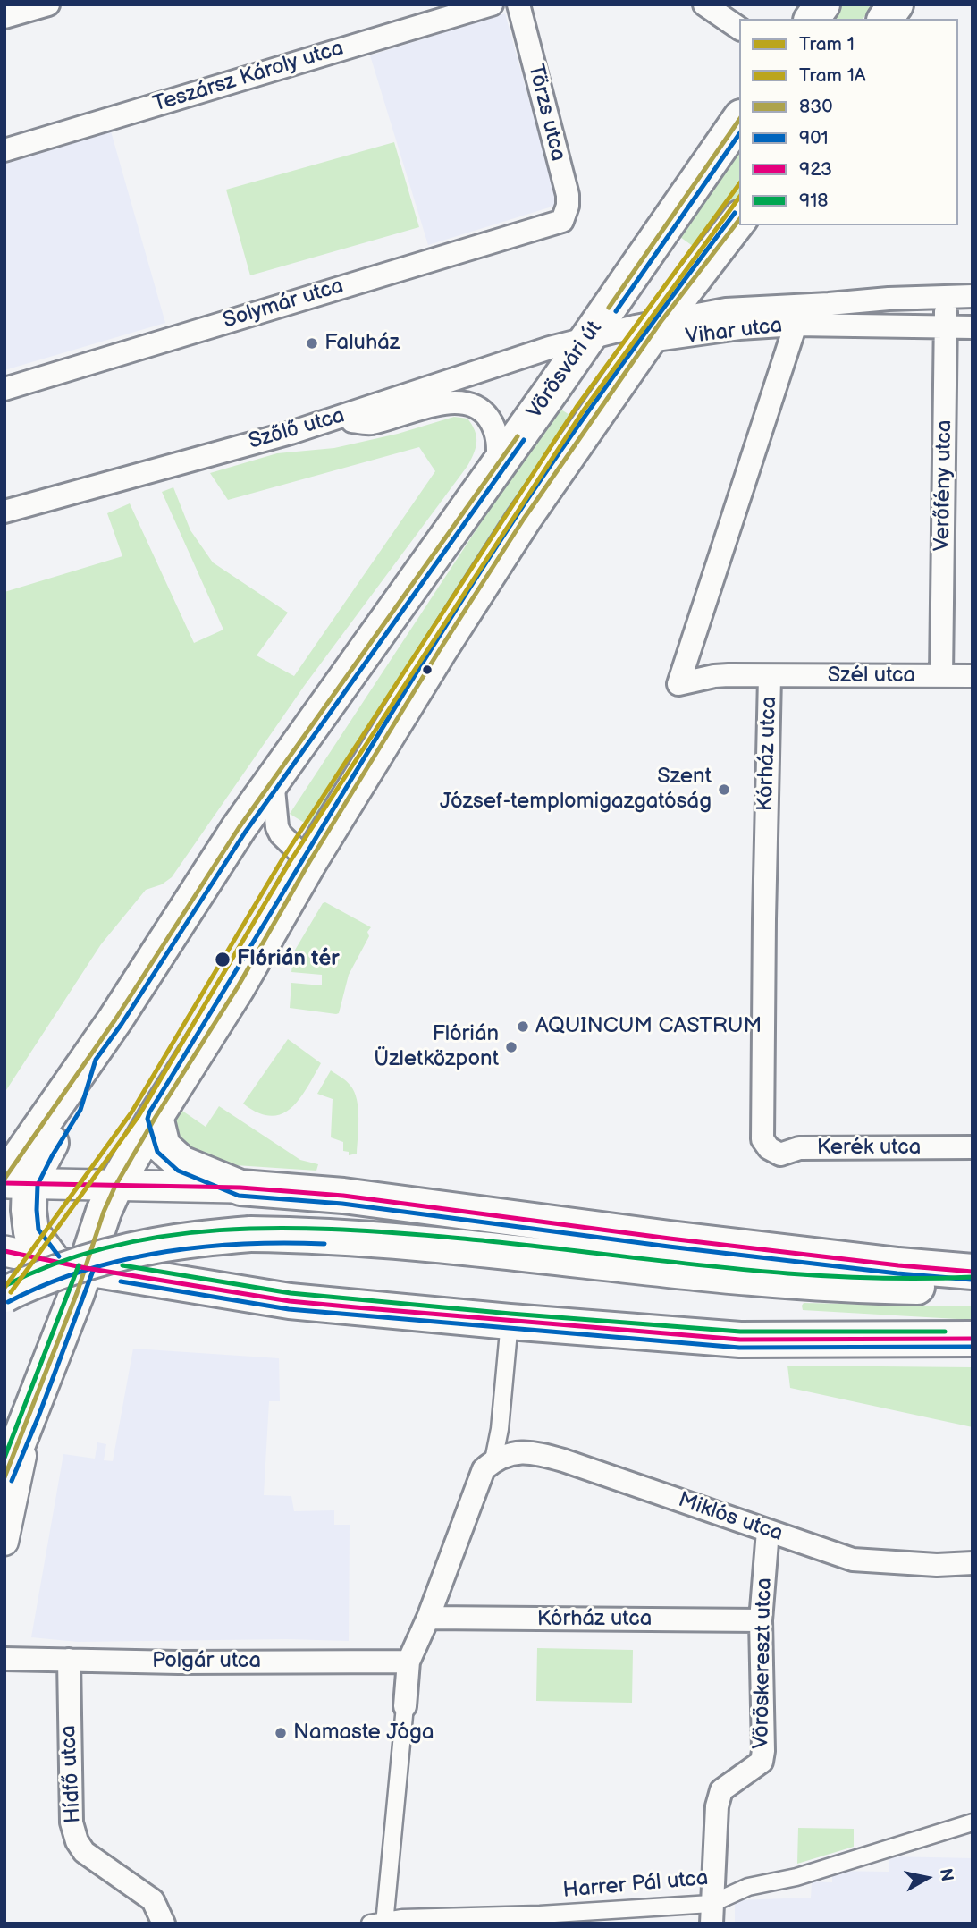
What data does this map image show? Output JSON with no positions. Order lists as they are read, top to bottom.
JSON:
{
  "streets": {
    "main road": ["Vörösvári út"],
    "street": [
      "Teszársz Károly utca",
      "Törzs utca",
      "Solymár utca",
      "Vihar utca",
      "Szőlő utca",
      "Verőfény utca",
      "Szél utca",
      "Kórház utca",
      "Kerék utca",
      "Miklós utca",
      "Polgár utca",
      "Vöröskereszt utca",
      "Hídfő utca",
      "Harrer Pál utca"
    ]
  },
  "crossings": [
    ["Törzs utca", "Solymár utca"],
    ["Vihar utca", "Vörösvári út"],
    ["Vihar utca", "Szőlő utca"],
    ["Vihar utca", "Verőfény utca"],
    ["Vihar utca", "Kórház utca"],
    ["Vörösvári út", "Szőlő utca"],
    ["Verőfény utca", "Szél utca"],
    ["Szél utca", "Kórház utca"],
    ["Kórház utca", "Kerék utca"],
    ["Kórház utca", "Vöröskereszt utca"],
    ["Miklós utca", "Vöröskereszt utca"],
    ["Polgár utca", "Hídfő utca"],
    ["Vöröskereszt utca", "Harrer Pál utca"]
  ],
  "places": [
    "Faluház",
    "Szent József-templomigazgatóság",
    "Flórián tér",
    "AQUINCUM CASTRUM",
    "Flórián Üzletközpont",
    "Namaste Jóga"
  ],
  "lines": [
    "transit line 830",
    "transit line 901",
    "tram line 1",
    "tram line 1A",
    "transit line 923",
    "transit line 918"
  ],
  "legend": [
    "Tram 1",
    "Tram 1A",
    "830",
    "901",
    "923",
    "918"
  ],
  "north": "right"
}
